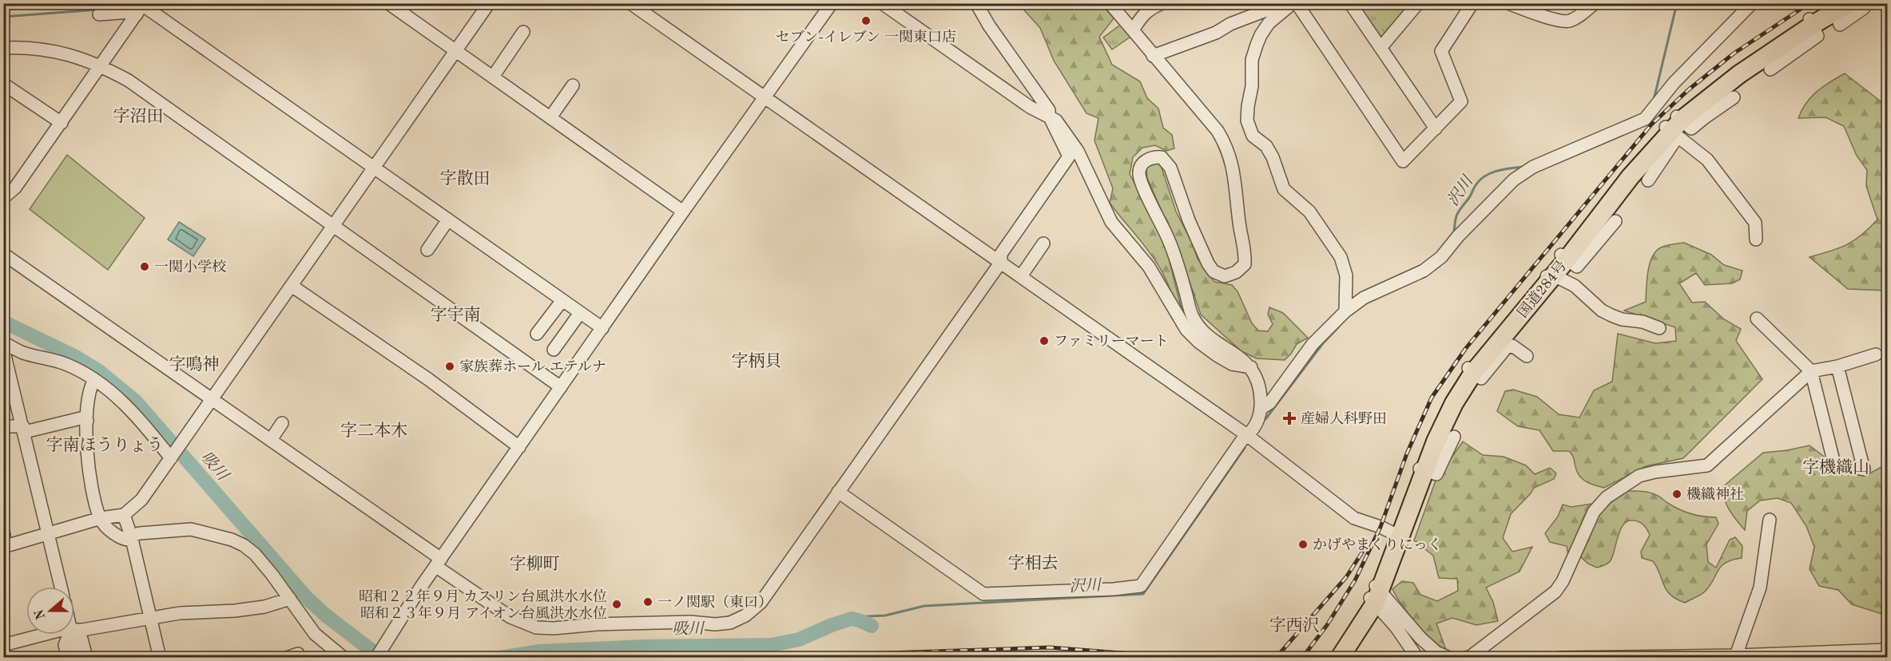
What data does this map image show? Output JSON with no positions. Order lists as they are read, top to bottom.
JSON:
{
  "streets": {
    "highway": ["国道284号"]
  },
  "districts": [
    "字沼田",
    "字散田",
    "字宇南",
    "字柄貝",
    "字鳴神",
    "字二本木",
    "字南ほうりょう",
    "字機織山",
    "字相去",
    "字柳町",
    "字西沢"
  ],
  "water": ["沢川", "吸川"],
  "places": {
    "other": [
      "セブン-イレブン 一関東口店",
      "一関小学校",
      "ファミリーマート",
      "家族葬ホール エテルナ",
      "機織神社",
      "かげやまくりにっく",
      "一ノ関駅（東口）",
      "昭和２２年９月 カスリン台風洪水水位 昭和２３年９月 アイオン台風洪水水位"
    ],
    "health": ["産婦人科野田"]
  },
  "north": "left"
}
